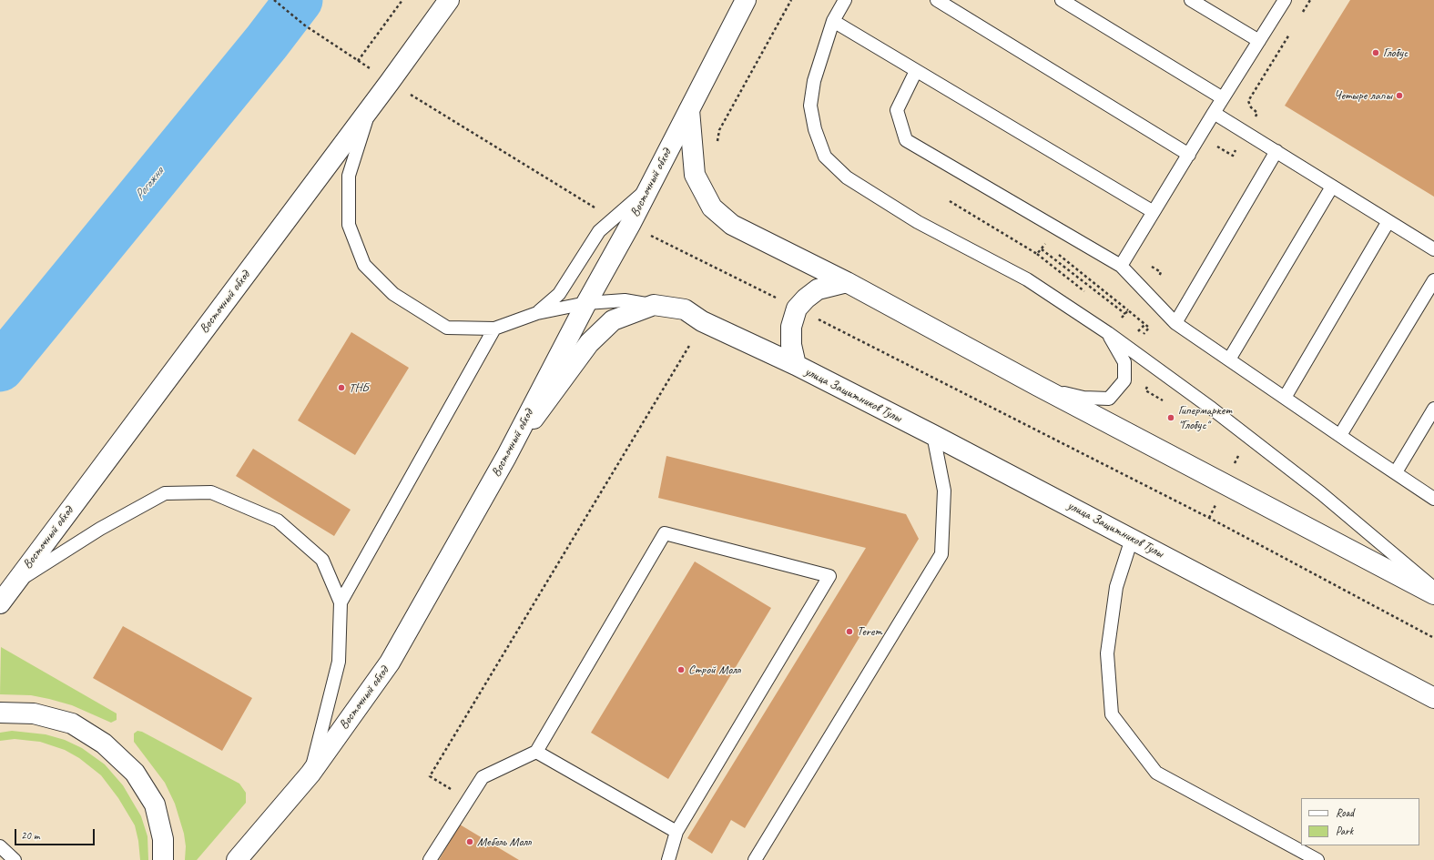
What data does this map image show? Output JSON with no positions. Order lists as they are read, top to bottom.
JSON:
{
  "streets": {
    "street": ["Восточный обход", "улица Защитников Тулы"]
  },
  "crossings": [
    ["Восточный обход", "улица Защитников Тулы"]
  ],
  "water": ["Рогожня"],
  "places": [
    "Глобус",
    "Четыре лапы",
    "ТНБ",
    "Гипермаркет \"Глобус\"",
    "Terem",
    "Строй Молл",
    "Мебель Молл"
  ],
  "legend": ["Road", "Park"],
  "scale_bar": "20 m"
}
